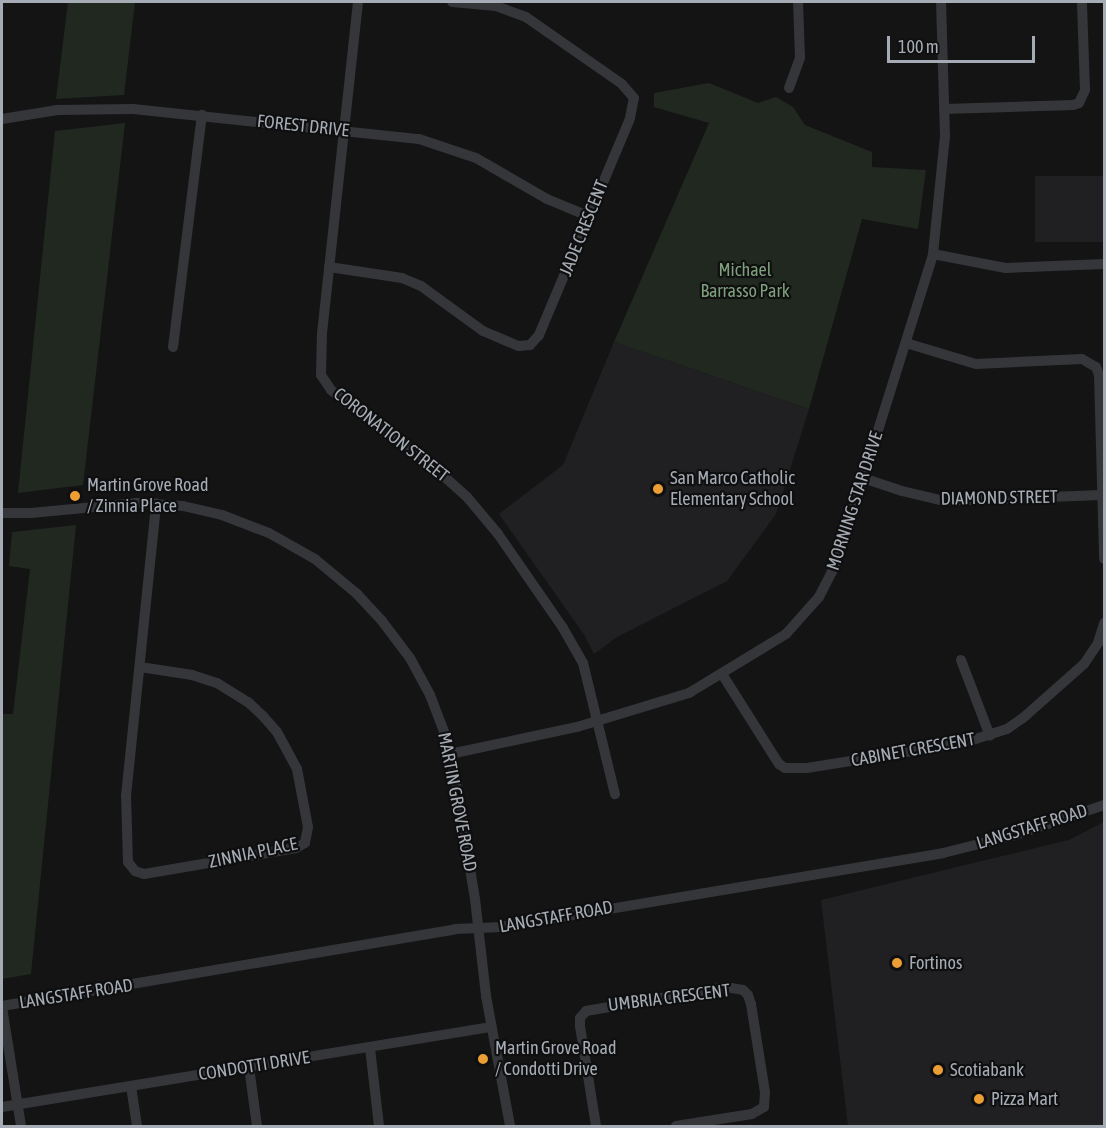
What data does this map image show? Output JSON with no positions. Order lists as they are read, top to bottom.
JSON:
{
  "streets": {
    "street": [
      "FOREST DRIVE",
      "JADE CRESCENT",
      "CORONATION STREET",
      "DIAMOND STREET",
      "MORNING STAR DRIVE",
      "CABINET CRESCENT",
      "MARTIN GROVE ROAD",
      "LANGSTAFF ROAD",
      "ZINNIA PLACE",
      "UMBRIA CRESCENT",
      "CONDOTTI DRIVE"
    ]
  },
  "crossings": [
    ["FOREST DRIVE", "JADE CRESCENT"],
    ["FOREST DRIVE", "CORONATION STREET"],
    ["JADE CRESCENT", "CORONATION STREET"],
    ["CORONATION STREET", "MORNING STAR DRIVE"],
    ["DIAMOND STREET", "MORNING STAR DRIVE"],
    ["MORNING STAR DRIVE", "CABINET CRESCENT"],
    ["MORNING STAR DRIVE", "MARTIN GROVE ROAD"],
    ["MARTIN GROVE ROAD", "LANGSTAFF ROAD"],
    ["MARTIN GROVE ROAD", "ZINNIA PLACE"],
    ["MARTIN GROVE ROAD", "CONDOTTI DRIVE"]
  ],
  "parks": ["Michael Barrasso Park"],
  "places": [
    "San Marco Catholic Elementary School",
    "Martin Grove Road / Zinnia Place",
    "Fortinos",
    "Martin Grove Road / Condotti Drive",
    "Scotiabank",
    "Pizza Mart"
  ],
  "scale_bar": "100 m"
}
